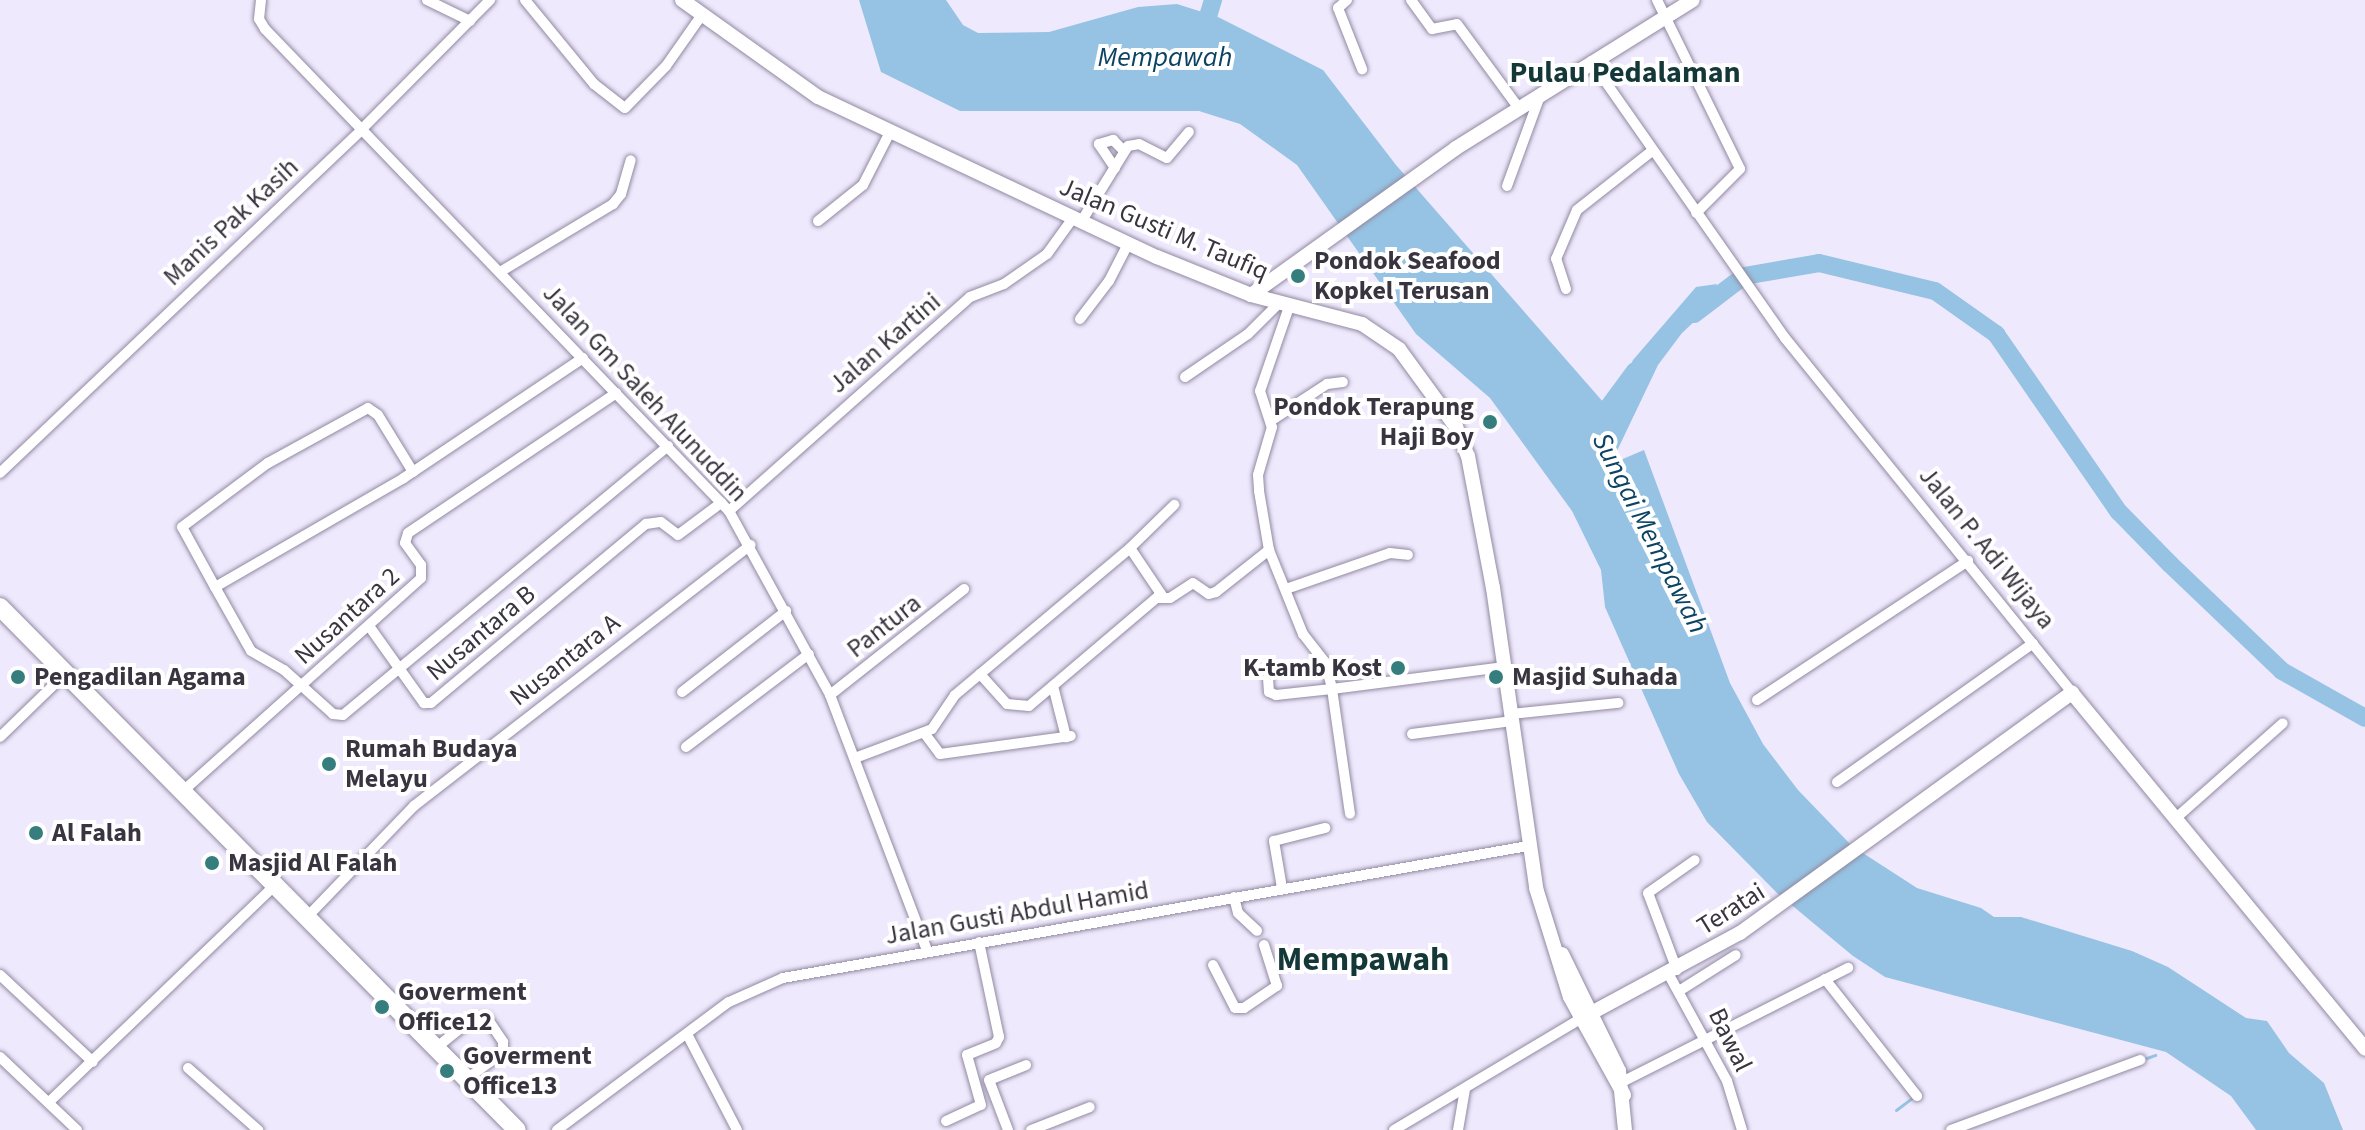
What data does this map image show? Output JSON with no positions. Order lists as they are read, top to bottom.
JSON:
{
  "streets": {
    "main road": ["Jalan Gusti M. Taufiq", "Jalan P. Adi Wijaya", "Teratai"],
    "street": [
      "Manis Pak Kasih",
      "Jalan Kartini",
      "Jalan Gm Saleh Alunuddin",
      "Nusantara 2",
      "Pantura",
      "Nusantara B",
      "Nusantara A",
      "Jalan Gusti Abdul Hamid",
      "Bawal"
    ]
  },
  "crossings": [
    ["Manis Pak Kasih", "Jalan Gm Saleh Alunuddin"],
    ["Jalan Gusti M. Taufiq", "Jalan Kartini"],
    ["Jalan Gusti M. Taufiq", "Teratai"],
    ["Jalan Gusti M. Taufiq", "Jalan Gusti Abdul Hamid"],
    ["Jalan Kartini", "Jalan Gm Saleh Alunuddin"],
    ["Jalan Kartini", "Nusantara B"],
    ["Jalan Gm Saleh Alunuddin", "Nusantara 2"],
    ["Jalan Gm Saleh Alunuddin", "Pantura"],
    ["Jalan Gm Saleh Alunuddin", "Nusantara B"],
    ["Jalan Gm Saleh Alunuddin", "Nusantara A"],
    ["Jalan Gm Saleh Alunuddin", "Jalan Gusti Abdul Hamid"],
    ["Jalan P. Adi Wijaya", "Teratai"],
    ["Teratai", "Bawal"]
  ],
  "districts": ["Pulau Pedalaman", "Mempawah"],
  "water": ["Mempawah", "Sungai Mempawah"],
  "places": [
    "Pondok Seafood Kopkel Terusan",
    "Pondok Terapung Haji Boy",
    "K-tamb Kost",
    "Pengadilan Agama",
    "Masjid Suhada",
    "Rumah Budaya Melayu",
    "Al Falah",
    "Masjid Al Falah",
    "Goverment Office12",
    "Goverment Office13"
  ]
}
